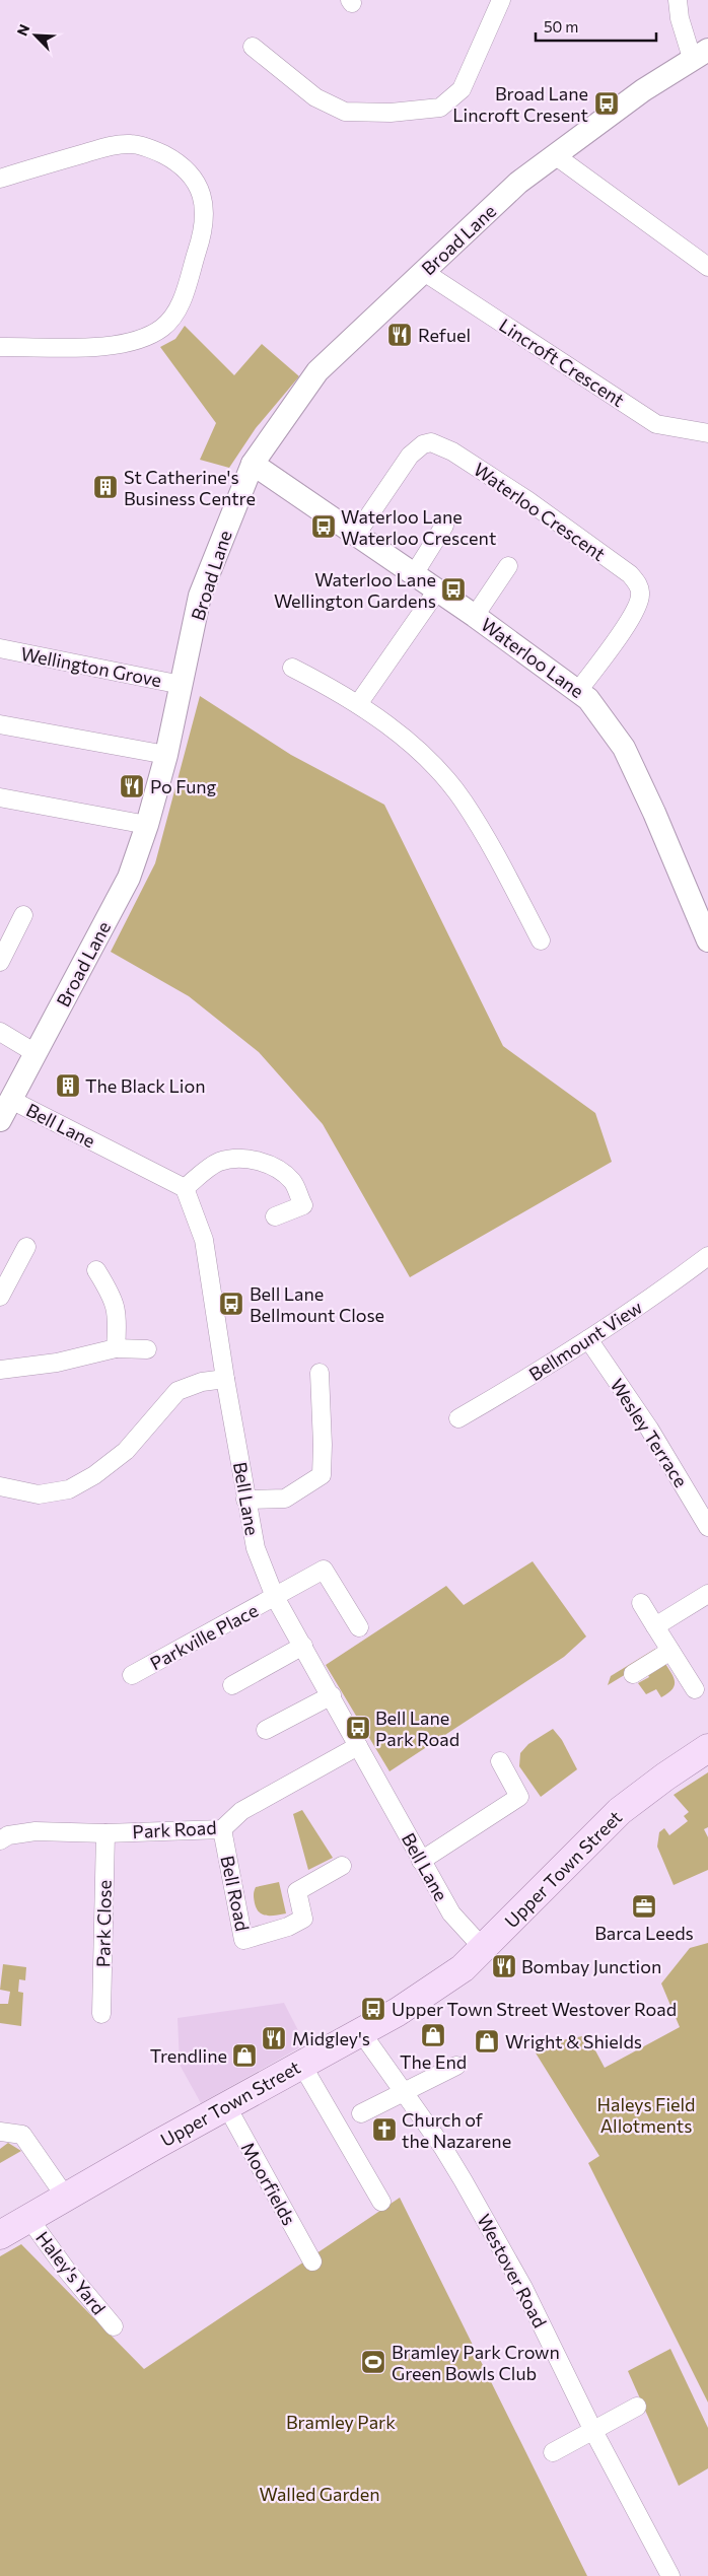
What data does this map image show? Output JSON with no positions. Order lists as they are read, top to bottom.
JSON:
{
  "streets": {
    "main road": ["Upper Town Street"],
    "street": [
      "Broad Lane",
      "Lincroft Crescent",
      "Waterloo Crescent",
      "Waterloo Lane",
      "Wellington Grove",
      "Bell Lane",
      "Bellmount View",
      "Wesley Terrace",
      "Parkville Place",
      "Park Road",
      "Bell Road",
      "Park Close",
      "Moorfields",
      "Westover Road",
      "Haley's Yard"
    ]
  },
  "crossings": [
    ["Broad Lane", "Lincroft Crescent"],
    ["Broad Lane", "Waterloo Lane"],
    ["Broad Lane", "Wellington Grove"],
    ["Broad Lane", "Bell Lane"],
    ["Waterloo Crescent", "Waterloo Lane"],
    ["Bell Lane", "Parkville Place"],
    ["Bell Lane", "Park Road"],
    ["Bell Lane", "Upper Town Street"],
    ["Bellmount View", "Wesley Terrace"],
    ["Park Road", "Bell Road"],
    ["Park Road", "Park Close"],
    ["Upper Town Street", "Moorfields"],
    ["Upper Town Street", "Westover Road"],
    ["Upper Town Street", "Haley's Yard"]
  ],
  "parks": ["Haleys Field Allotments", "Bramley Park", "Walled Garden"],
  "places": {
    "bus stop": [
      "Broad Lane Lincroft Cresent",
      "Waterloo Lane Waterloo Crescent",
      "Waterloo Lane Wellington Gardens",
      "Bell Lane Bellmount Close",
      "Bell Lane Park Road",
      "Upper Town Street Westover Road"
    ],
    "restaurant": [
      "Refuel",
      "Po Fung",
      "Bombay Junction",
      "Midgley's"
    ],
    "building": ["St Catherine's Business Centre", "The Black Lion"],
    "office": ["Barca Leeds"],
    "shop": ["The End", "Wright & Shields", "Trendline"],
    "church": ["Church of the Nazarene"],
    "sports": ["Bramley Park Crown Green Bowls Club"]
  },
  "scale_bar": "50 m",
  "north": "top left"
}
